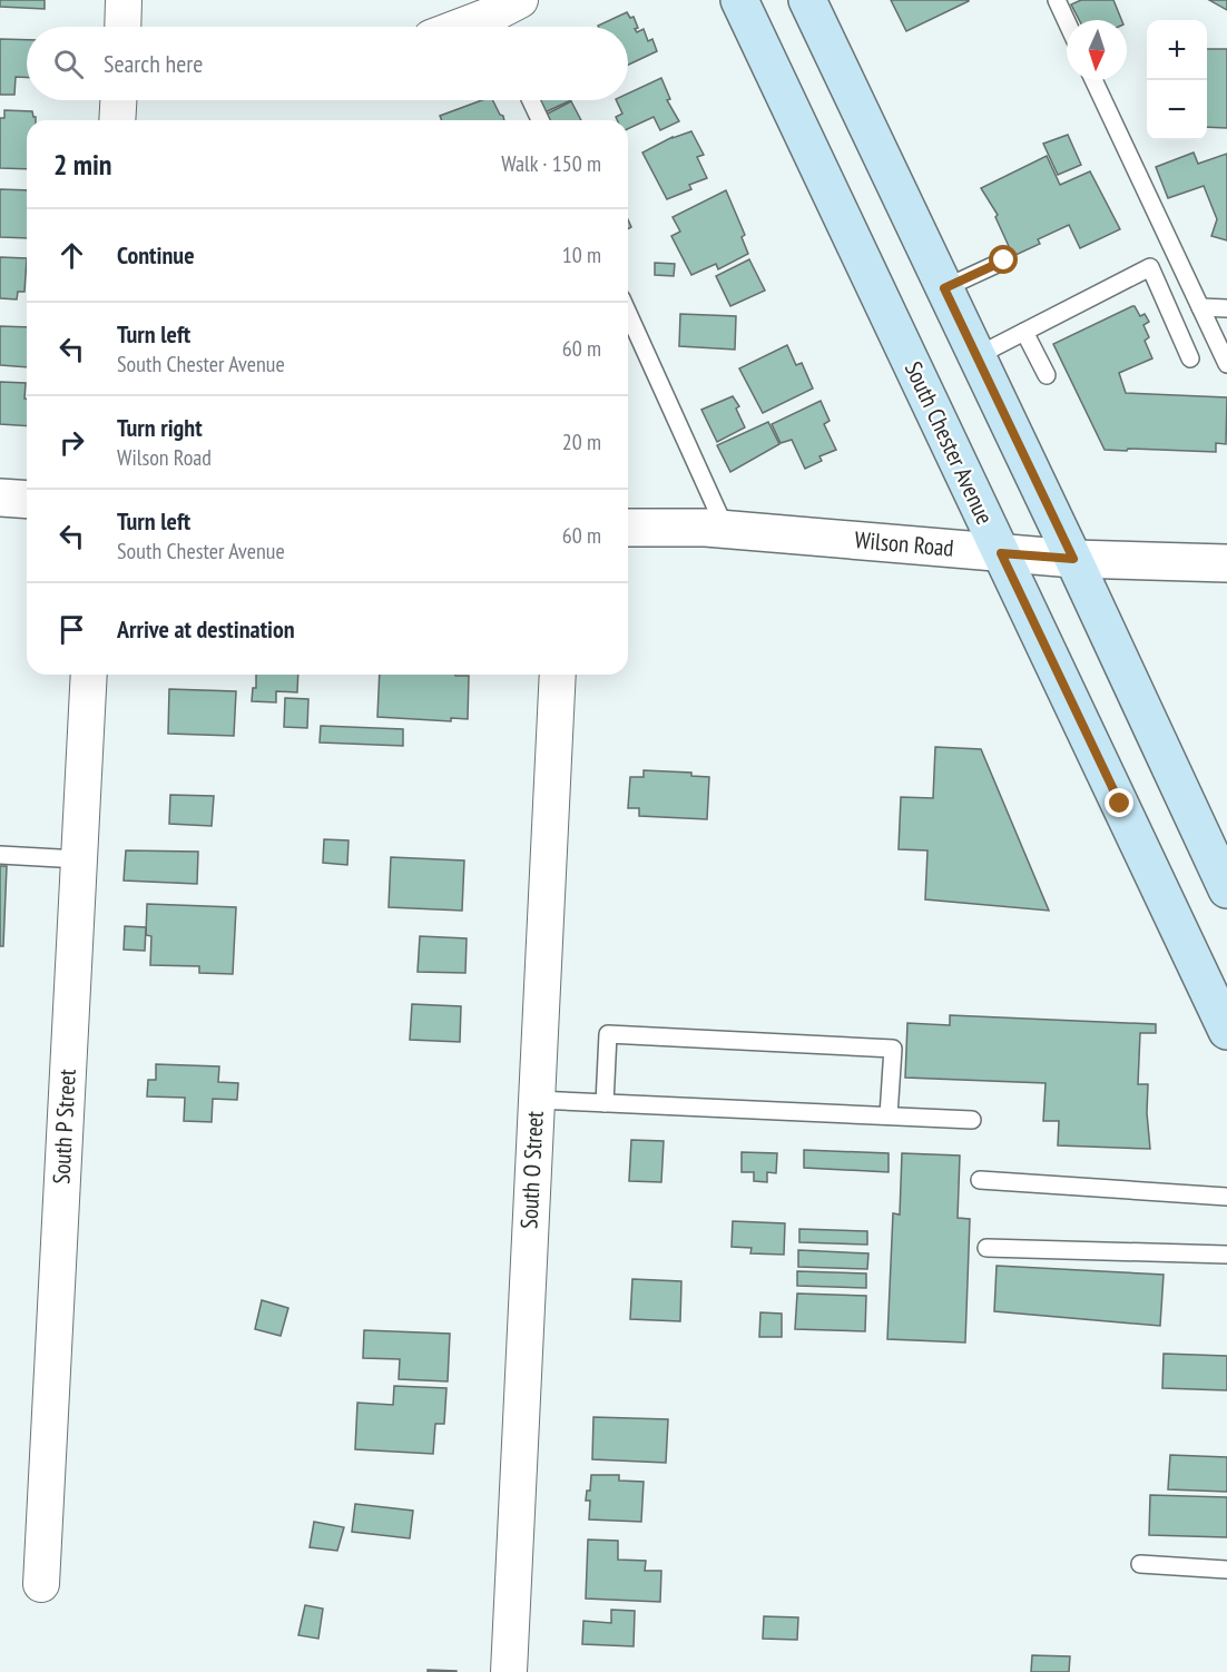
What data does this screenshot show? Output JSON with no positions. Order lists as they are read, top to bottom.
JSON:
{
  "streets": {
    "main road": ["South Chester Avenue"],
    "street": ["Wilson Road", "South P Street", "South O Street"]
  },
  "crossings": [
    ["South Chester Avenue", "Wilson Road"]
  ],
  "north": "bottom",
  "page": {
    "map_buttons": ["+", "−"],
    "search": "Search here",
    "heading": ["2 min", "Walk · 150 m"],
    "list": [
      ["Continue", "10 m"],
      ["Turn left", "South Chester Avenue", "60 m"],
      ["Turn right", "Wilson Road", "20 m"],
      ["Turn left", "South Chester Avenue", "60 m"],
      "Arrive at destination"
    ]
  }
}
